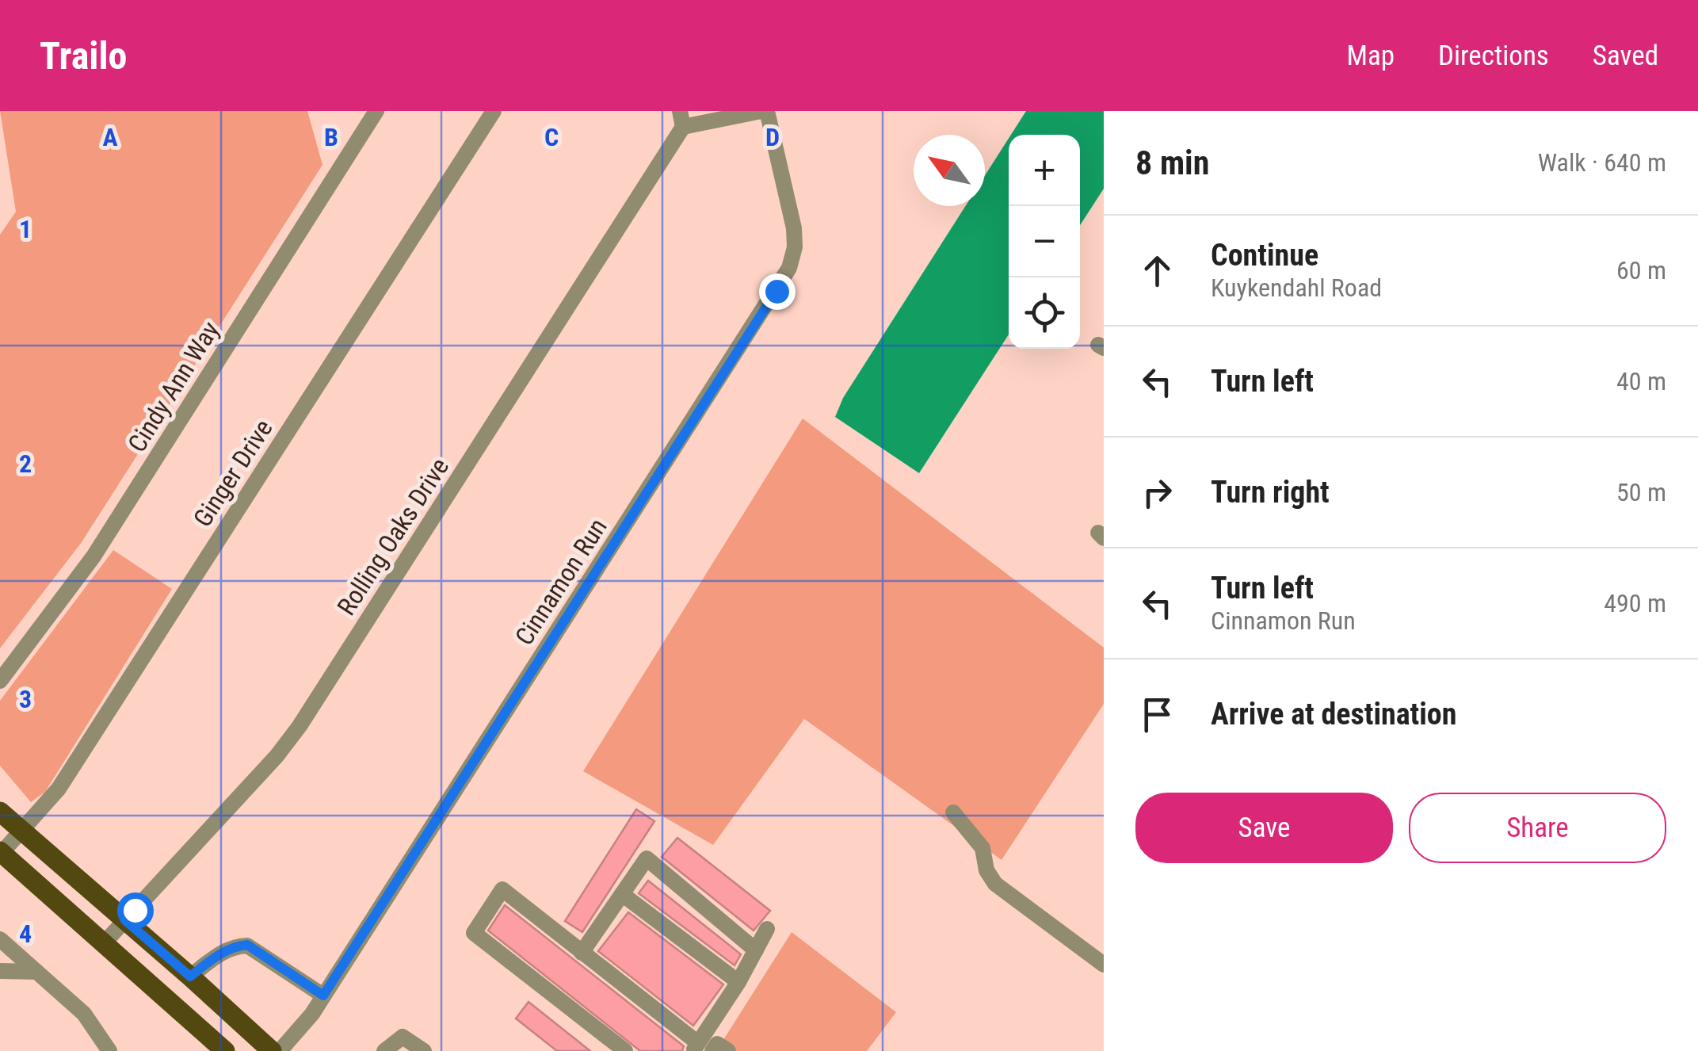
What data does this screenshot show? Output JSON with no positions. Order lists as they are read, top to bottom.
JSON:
{
  "streets": {
    "street": [
      "Cindy Ann Way",
      "Ginger Drive",
      "Rolling Oaks Drive",
      "Cinnamon Run"
    ]
  },
  "north": "top left",
  "page": {
    "header": "Trailo",
    "nav": ["Map", "Directions", "Saved"],
    "heading": ["8 min", "Walk · 640 m"],
    "map_buttons": ["+", "−"],
    "list": [
      ["Continue", "Kuykendahl Road", "60 m"],
      ["Turn left", "40 m"],
      ["Turn right", "50 m"],
      ["Turn left", "Cinnamon Run", "490 m"],
      "Arrive at destination"
    ],
    "buttons": ["Save", "Share"]
  },
  "grid": {
    "columns": [
      "A",
      "B",
      "C",
      "D"
    ],
    "rows": [
      "1",
      "2",
      "3",
      "4"
    ]
  }
}
